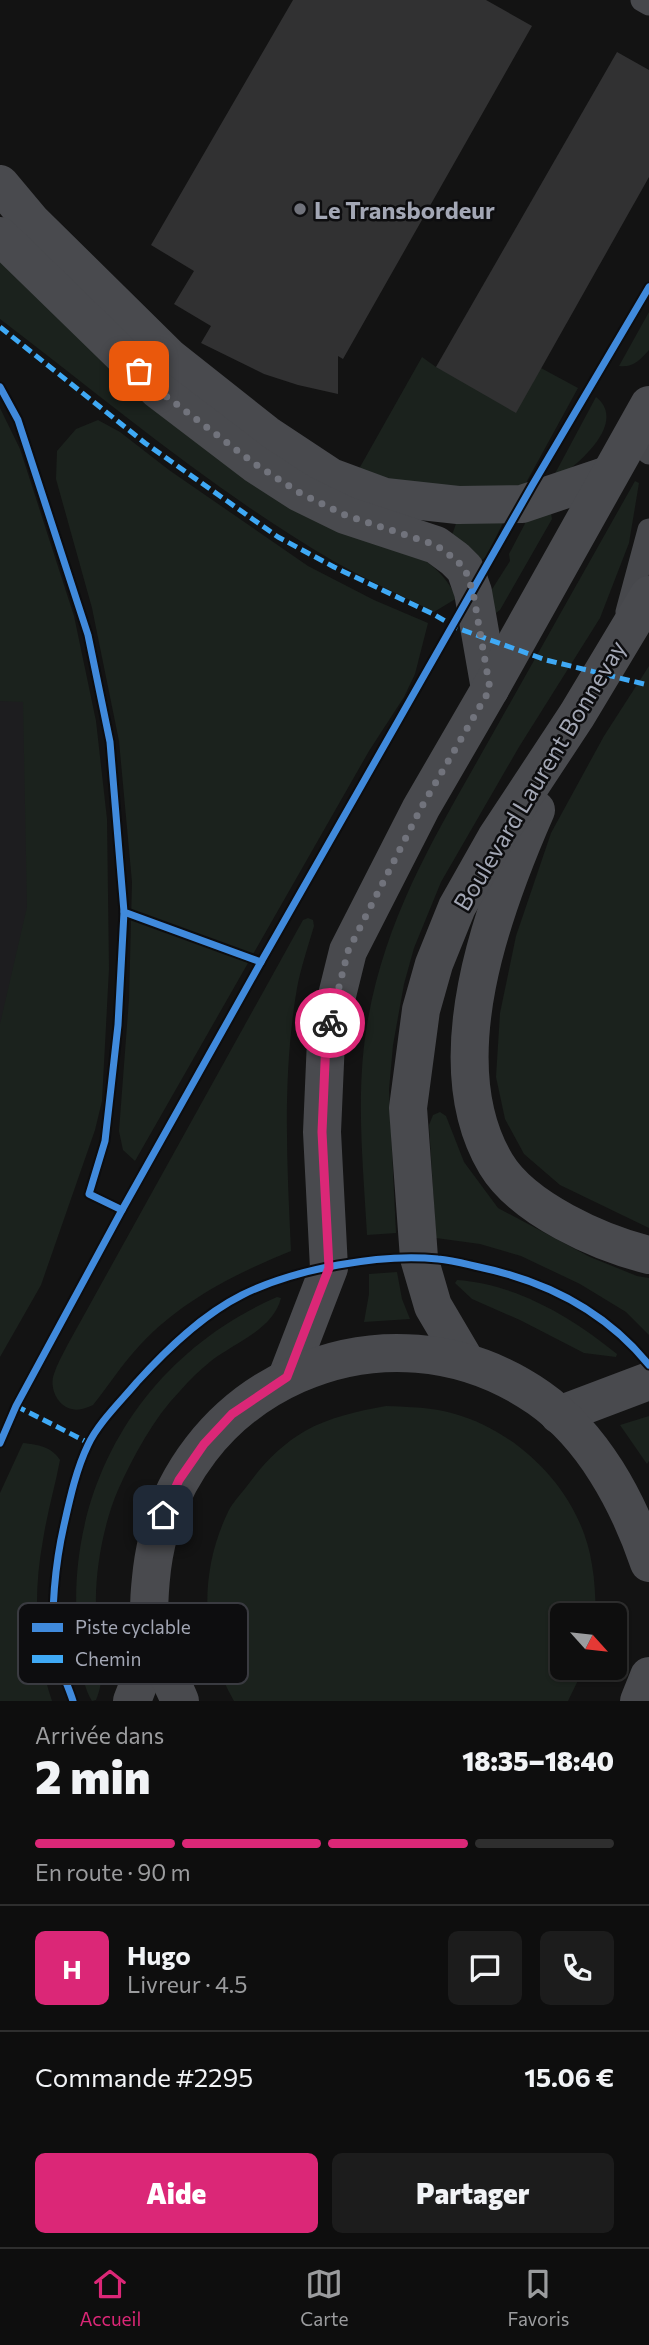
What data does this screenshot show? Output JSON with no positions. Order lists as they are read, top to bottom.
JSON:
{
  "streets": {
    "main road": ["Boulevard Laurent Bonnevay"]
  },
  "places": ["Le Transbordeur"],
  "legend": ["Piste cyclable", "Chemin"],
  "north": "bottom right",
  "page": {
    "heading": ["2 min", "Arrivée dans", "18:35–18:40"],
    "panel": [
      "Hugo",
      "Livreur · 4.5",
      "Commande #2295",
      "15.06 €"
    ],
    "bar": "En route · 90 m",
    "round": "H",
    "buttons": ["Aide", "Partager"],
    "tabs": ["Accueil", "Carte", "Favoris"]
  }
}
